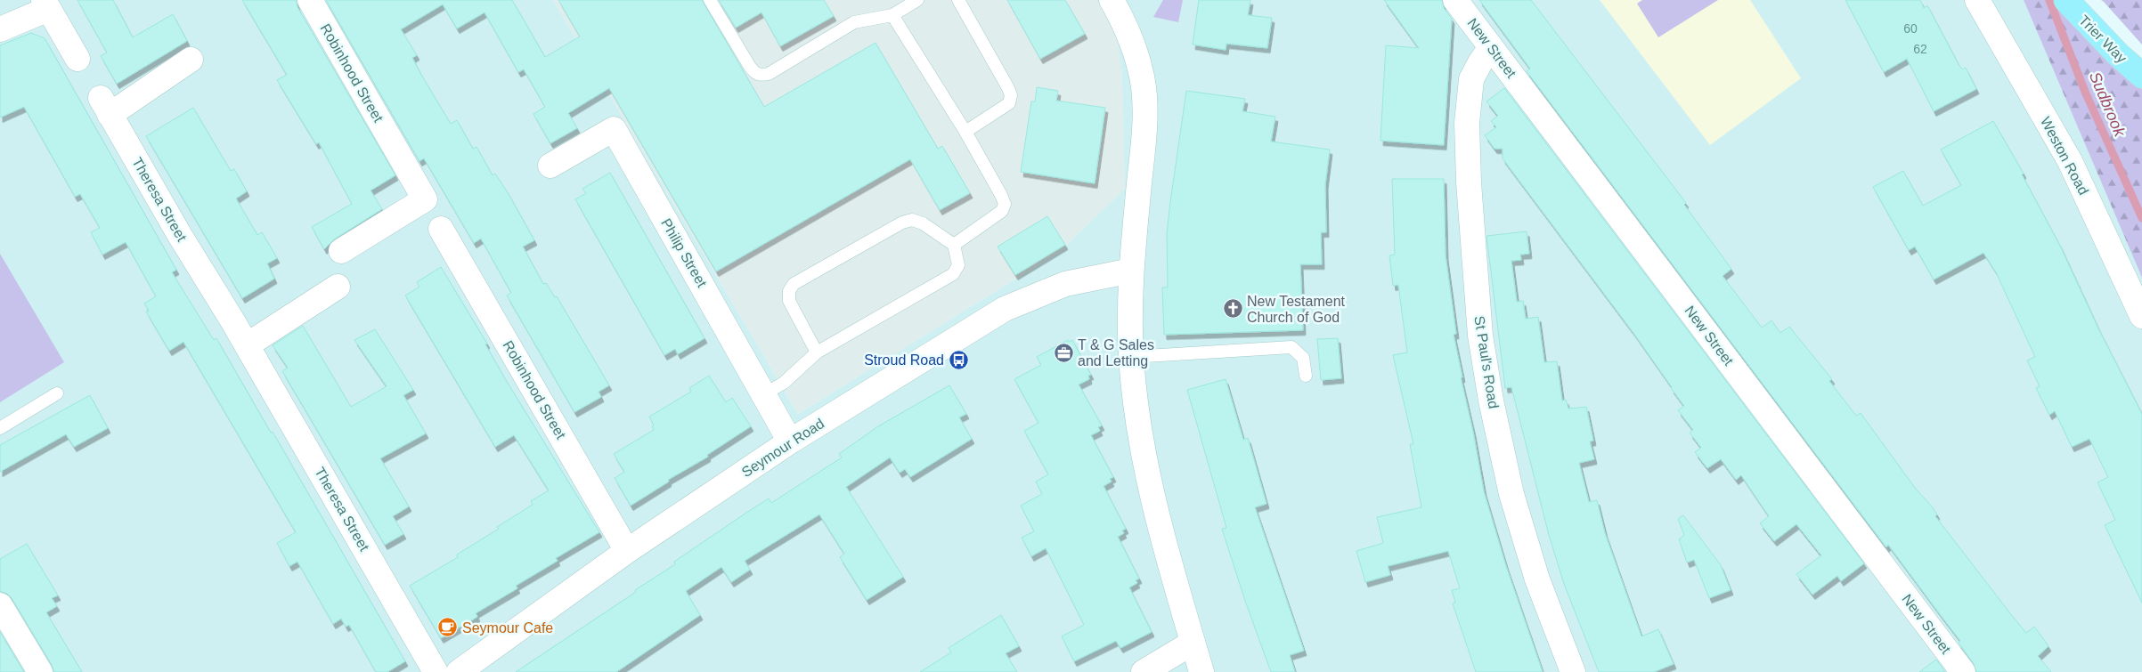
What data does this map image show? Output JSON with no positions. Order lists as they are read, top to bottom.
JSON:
{
  "streets": {
    "main road": ["Trier Way"],
    "street": [
      "New Street",
      "Robinhood Street",
      "Weston Road",
      "Theresa Street",
      "Philip Street",
      "St Paul's Road",
      "Seymour Road"
    ]
  },
  "crossings": [
    ["New Street", "St Paul's Road"],
    ["Robinhood Street", "Seymour Road"],
    ["Philip Street", "Seymour Road"]
  ],
  "water": ["Sudbrook"],
  "places": {
    "church": ["New Testament Church of God"],
    "office": ["T & G Sales and Letting"],
    "bus stop": ["Stroud Road"],
    "cafe": ["Seymour Cafe"]
  },
  "house_numbers": ["60", "62"]
}
